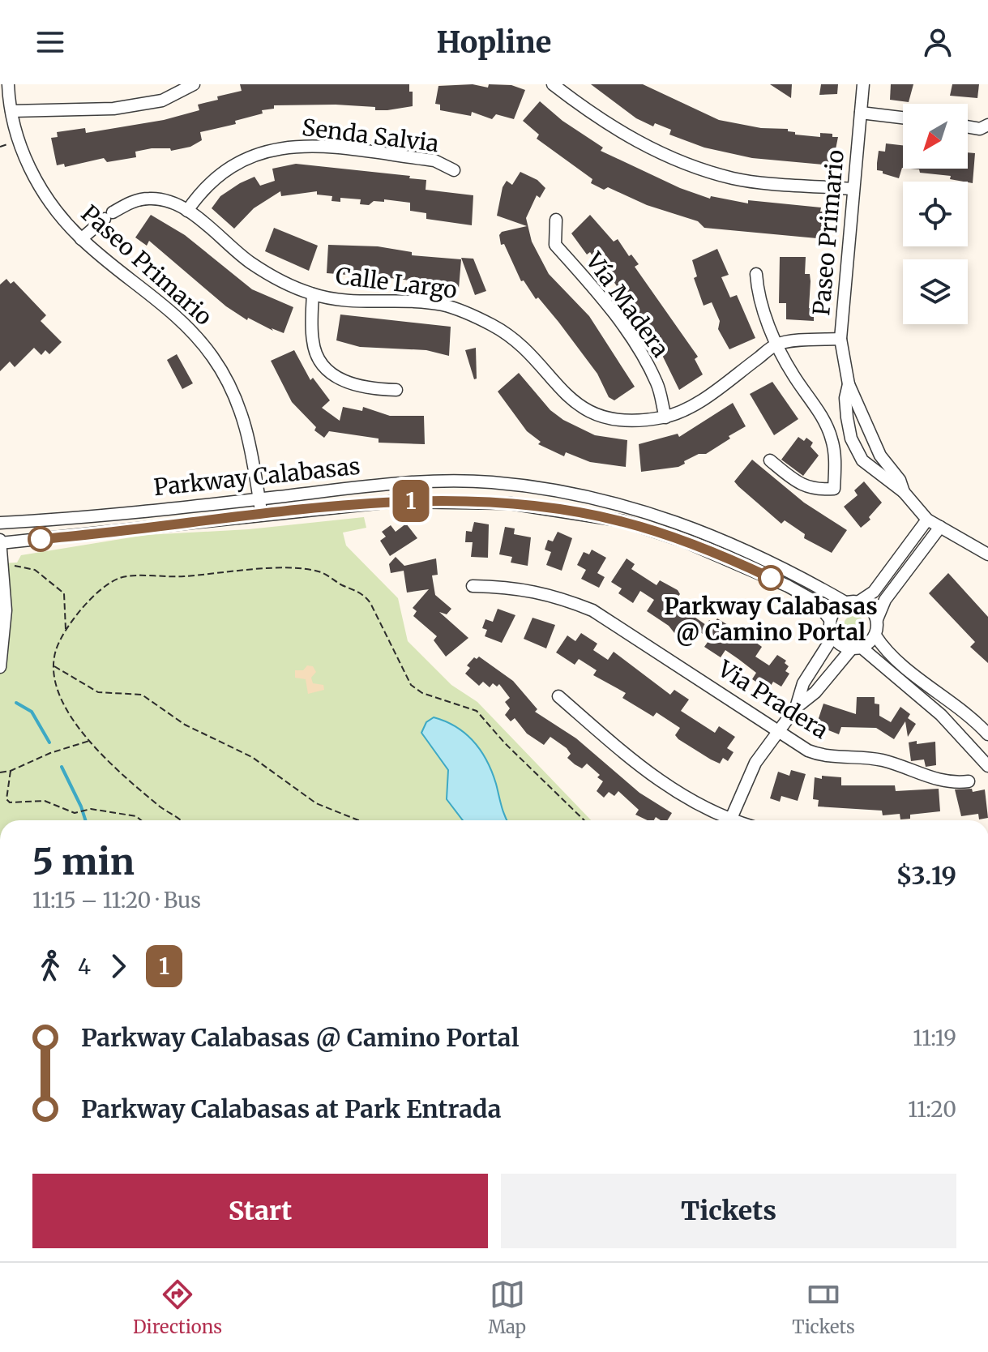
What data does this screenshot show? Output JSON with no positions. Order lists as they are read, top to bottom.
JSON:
{
  "streets": {
    "street": [
      "Senda Salvia",
      "Paseo Primario",
      "Calle Largo",
      "Vía Madera",
      "Parkway Calabasas",
      "Via Pradera"
    ]
  },
  "crossings": [
    ["Senda Salvia", "Calle Largo"],
    ["Paseo Primario", "Calle Largo"],
    ["Paseo Primario", "Parkway Calabasas"],
    ["Calle Largo", "Vía Madera"]
  ],
  "places": ["Parkway Calabasas @ Camino Portal"],
  "lines": ["bus line 1"],
  "north": "bottom left",
  "page": {
    "header": "Hopline",
    "on_map": "1",
    "heading": ["5 min", "11:15 – 11:20 · Bus", "$3.19"],
    "legs": ["4", "1"],
    "list": [
      {
        "name": "Parkway Calabasas @ Camino Portal",
        "value": "11:19"
      },
      {
        "name": "Parkway Calabasas at Park Entrada",
        "value": "11:20"
      }
    ],
    "buttons": ["Start", "Tickets"],
    "tabs": ["Directions", "Map", "Tickets"]
  }
}
